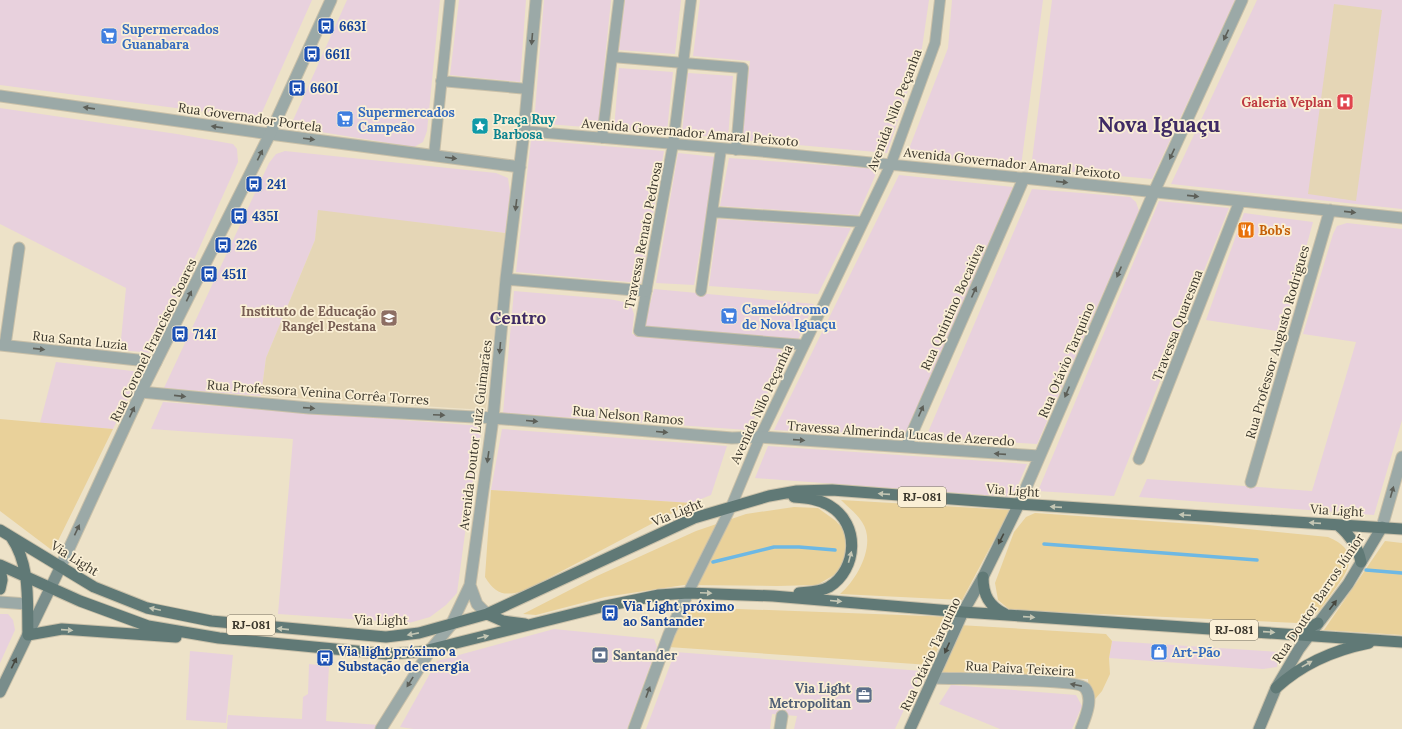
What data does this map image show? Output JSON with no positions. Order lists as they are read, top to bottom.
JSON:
{
  "streets": {
    "main road": [
      "Rua Coronel Francisco Soares",
      "Rua Otávio Tarquino",
      "Via Light",
      "RJ-081",
      "Rua Doutor Barros Júnior"
    ],
    "street": [
      "Avenida Nilo Peçanha",
      "Rua Governador Portela",
      "Avenida Governador Amaral Peixoto",
      "Travessa Renato Pedrosa",
      "Rua Quintino Bocaiúva",
      "Travessa Quaresma",
      "Rua Santa Luzia",
      "Rua Professor Augusto Rodrigues",
      "Rua Professora Venina Corrêa Torres",
      "Rua Nelson Ramos",
      "Travessa Almerinda Lucas de Azeredo",
      "Avenida Doutor Luiz Guimarães",
      "Rua Paiva Teixeira"
    ]
  },
  "crossings": [
    ["Avenida Nilo Peçanha", "Avenida Governador Amaral Peixoto"],
    ["Avenida Nilo Peçanha", "Travessa Renato Pedrosa"],
    ["Avenida Nilo Peçanha", "Rua Nelson Ramos"],
    ["Avenida Nilo Peçanha", "Travessa Almerinda Lucas de Azeredo"],
    ["Avenida Nilo Peçanha", "Via Light"],
    ["Avenida Nilo Peçanha", "RJ-081"],
    ["Rua Governador Portela", "Rua Coronel Francisco Soares"],
    ["Rua Governador Portela", "Avenida Doutor Luiz Guimarães"],
    ["Avenida Governador Amaral Peixoto", "Travessa Renato Pedrosa"],
    ["Avenida Governador Amaral Peixoto", "Rua Quintino Bocaiúva"],
    ["Avenida Governador Amaral Peixoto", "Travessa Quaresma"],
    ["Avenida Governador Amaral Peixoto", "Rua Professor Augusto Rodrigues"],
    ["Avenida Governador Amaral Peixoto", "Rua Otávio Tarquino"],
    ["Avenida Governador Amaral Peixoto", "Avenida Doutor Luiz Guimarães"],
    ["Rua Quintino Bocaiúva", "Travessa Almerinda Lucas de Azeredo"],
    ["Rua Santa Luzia", "Rua Coronel Francisco Soares"],
    ["Rua Coronel Francisco Soares", "Rua Professora Venina Corrêa Torres"],
    ["Rua Coronel Francisco Soares", "Via Light"],
    ["Rua Coronel Francisco Soares", "RJ-081"],
    ["Rua Otávio Tarquino", "Travessa Almerinda Lucas de Azeredo"],
    ["Rua Otávio Tarquino", "Via Light"],
    ["Rua Otávio Tarquino", "RJ-081"],
    ["Rua Otávio Tarquino", "Rua Paiva Teixeira"],
    ["Rua Professora Venina Corrêa Torres", "Rua Nelson Ramos"],
    ["Rua Professora Venina Corrêa Torres", "Avenida Doutor Luiz Guimarães"],
    ["Rua Nelson Ramos", "Travessa Almerinda Lucas de Azeredo"],
    ["Rua Nelson Ramos", "Avenida Doutor Luiz Guimarães"],
    ["Avenida Doutor Luiz Guimarães", "Via Light"],
    ["Avenida Doutor Luiz Guimarães", "RJ-081"],
    ["Via Light", "Rua Doutor Barros Júnior"],
    ["RJ-081", "Rua Doutor Barros Júnior"]
  ],
  "one_way": [
    "Rua Quintino Bocaiúva",
    "Rua Santa Luzia",
    "Rua Coronel Francisco Soares",
    "Rua Otávio Tarquino",
    "Rua Professora Venina Corrêa Torres",
    "Rua Nelson Ramos",
    "Avenida Doutor Luiz Guimarães",
    "Rua Doutor Barros Júnior"
  ],
  "districts": ["Nova Iguaçu", "Centro"],
  "places": {
    "bus stop": [
      "663I",
      "661I",
      "660I",
      "241",
      "435I",
      "226",
      "451I",
      "714I",
      "Via Light próximo ao Santander",
      "Via light próximo a Substação de energia"
    ],
    "supermarket": ["Supermercados Guanabara", "Supermercados Campeão", "Camelódromo de Nova Iguaçu"],
    "hospital": ["Galeria Veplan"],
    "place": ["Praça Ruy Barbosa"],
    "restaurant": ["Bob's"],
    "school or university": ["Instituto de Educação Rangel Pestana"],
    "shop": ["Art-Pão"],
    "bank": ["Santander"],
    "office": ["Via Light Metropolitan"]
  }
}
